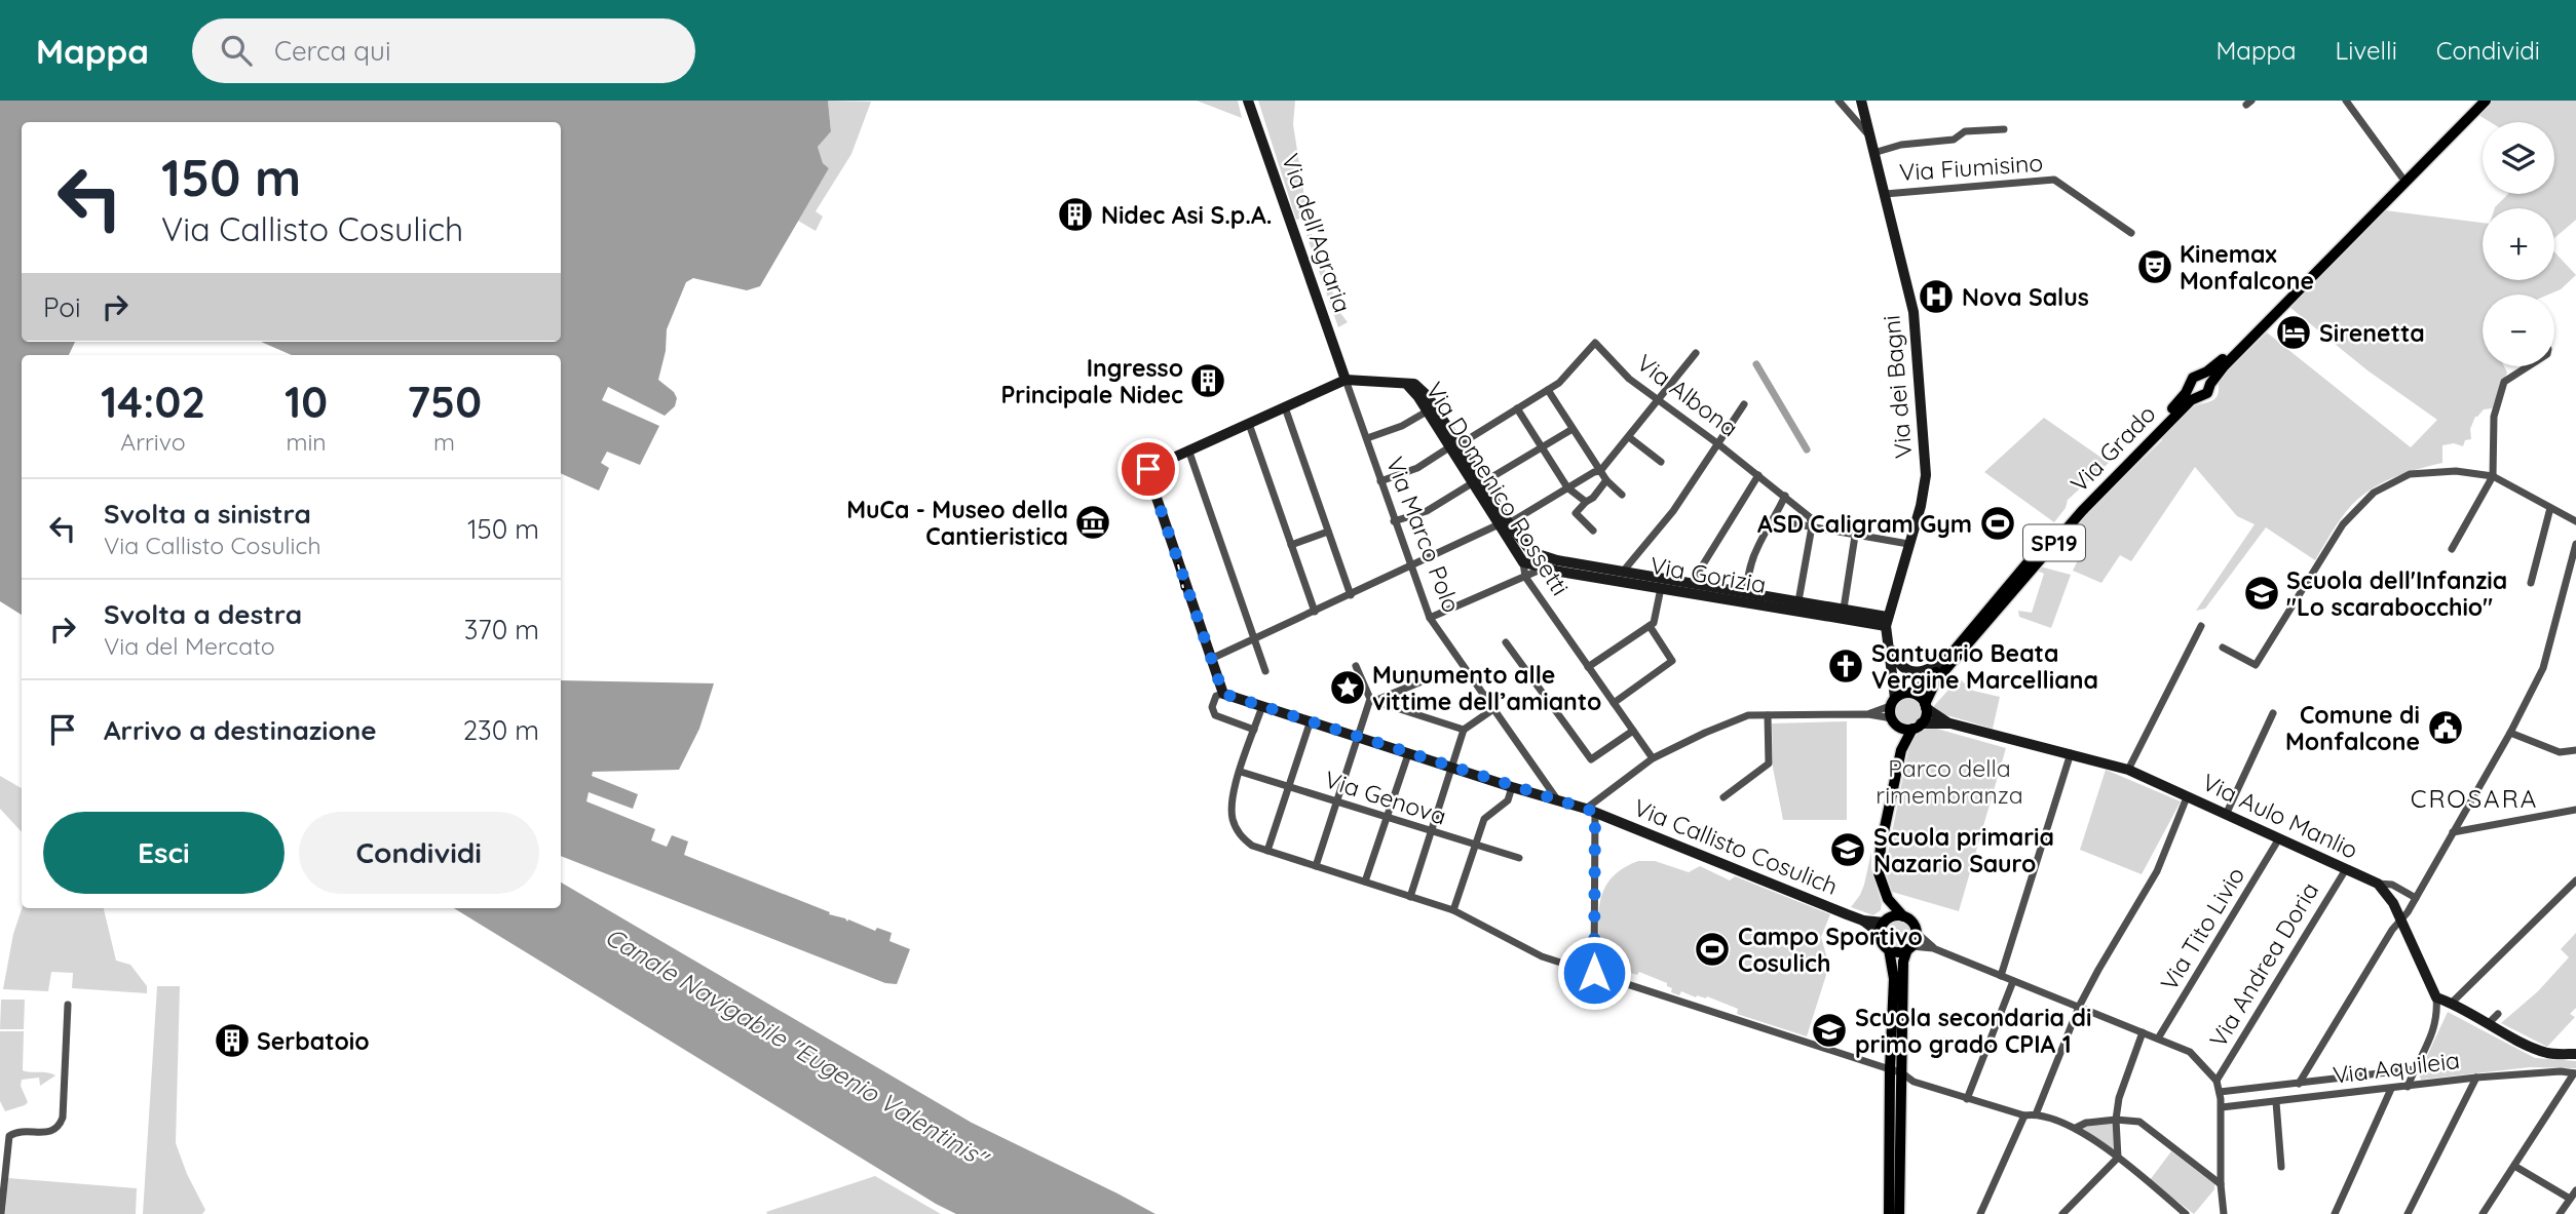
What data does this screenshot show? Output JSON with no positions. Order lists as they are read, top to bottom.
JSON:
{
  "streets": {
    "main road": ["Via Grado", "SP19", "Via Callisto Cosulich"],
    "street": [
      "Via Fiumisino",
      "Via dell'Agraria",
      "Via dei Bagni",
      "Via Albona",
      "Via Domenico Rossetti",
      "Via Marco Polo",
      "Via Gorizia",
      "Via Genova",
      "Via Aulo Manlio",
      "Via Tito Livio",
      "Via Andrea Doria",
      "Via Aquileia"
    ]
  },
  "crossings": [
    ["Via Fiumisino", "Via dei Bagni"],
    ["Via dell'Agraria", "Via Marco Polo"],
    ["Via dei Bagni", "Via Gorizia"],
    ["Via Grado", "Via Aulo Manlio"],
    ["Via Domenico Rossetti", "Via Gorizia"],
    ["Via Marco Polo", "Via Callisto Cosulich"],
    ["Via Aulo Manlio", "Via Tito Livio"],
    ["Via Aulo Manlio", "Via Andrea Doria"]
  ],
  "districts": ["CROSARA"],
  "water": ["Canale Navigabile \"Eugenio Valentinis\""],
  "parks": ["Parco della rimembranza"],
  "places": {
    "building": ["Nidec Asi S.p.A.", "Ingresso Principale Nidec", "Serbatoio"],
    "theatre": ["Kinemax Monfalcone"],
    "hospital": ["Nova Salus"],
    "hotel": ["Sirenetta"],
    "museum": ["MuCa - Museo della Cantieristica"],
    "sports": ["ASD Caligram Gym", "Campo Sportivo Cosulich"],
    "school or university": ["Scuola dell'Infanzia \"Lo scarabocchio\"", "Scuola primaria Nazario Sauro", "Scuola secondaria di primo grado CPIA 1"],
    "church": ["Santuario Beata Vergine Marcelliana"],
    "place": ["Munumento alle vittime dell’amianto"],
    "public building": ["Comune di Monfalcone"]
  },
  "page": {
    "header": "Mappa",
    "search": "Cerca qui",
    "nav": ["Mappa", "Livelli", "Condividi"],
    "map_buttons": ["+", "−"],
    "turn": ["150 m", "Via Callisto Cosulich"],
    "then": "Poi",
    "eta": [
      "14:02",
      "Arrivo",
      "10",
      "min",
      "750",
      "m"
    ],
    "list": [
      {
        "name": "Svolta a sinistra",
        "note": "Via Callisto Cosulich",
        "value": "150 m"
      },
      {
        "name": "Svolta a destra",
        "note": "Via del Mercato",
        "value": "370 m"
      },
      {
        "name": "Arrivo a destinazione",
        "value": "230 m"
      }
    ],
    "buttons": ["Esci", "Condividi"]
  }
}
